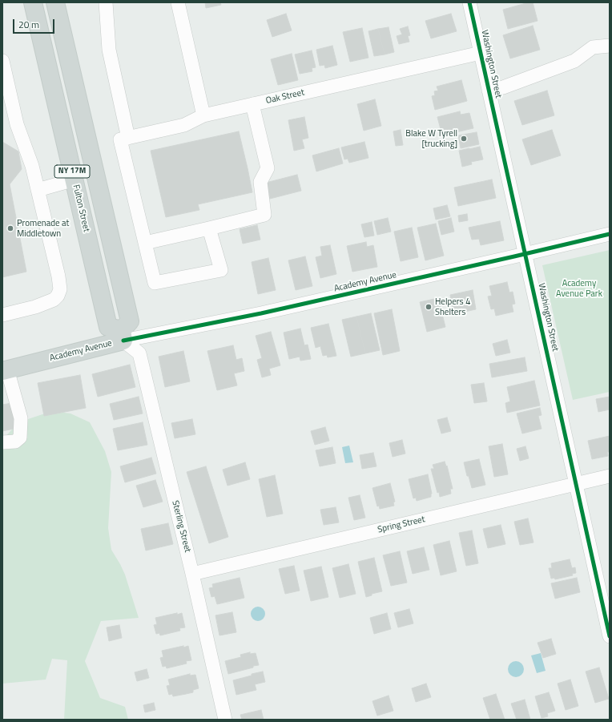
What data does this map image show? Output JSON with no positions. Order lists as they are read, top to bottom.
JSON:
{
  "streets": {
    "main road": ["NY 17M", "Fulton Street", "Academy Avenue"],
    "street": [
      "Washington Street",
      "Oak Street",
      "Spring Street",
      "Sterling Street"
    ]
  },
  "crossings": [
    ["Washington Street", "Oak Street"],
    ["Washington Street", "Academy Avenue"],
    ["Washington Street", "Spring Street"],
    ["NY 17M", "Fulton Street"],
    ["NY 17M", "Academy Avenue"],
    ["NY 17M", "Sterling Street"],
    ["Fulton Street", "Academy Avenue"],
    ["Fulton Street", "Sterling Street"],
    ["Academy Avenue", "Sterling Street"],
    ["Spring Street", "Sterling Street"]
  ],
  "parks": ["Academy Avenue Park"],
  "places": ["Blake W Tyrell [trucking]", "Promenade at Middletown", "Helpers 4 Shelters"],
  "scale_bar": "20 m"
}
